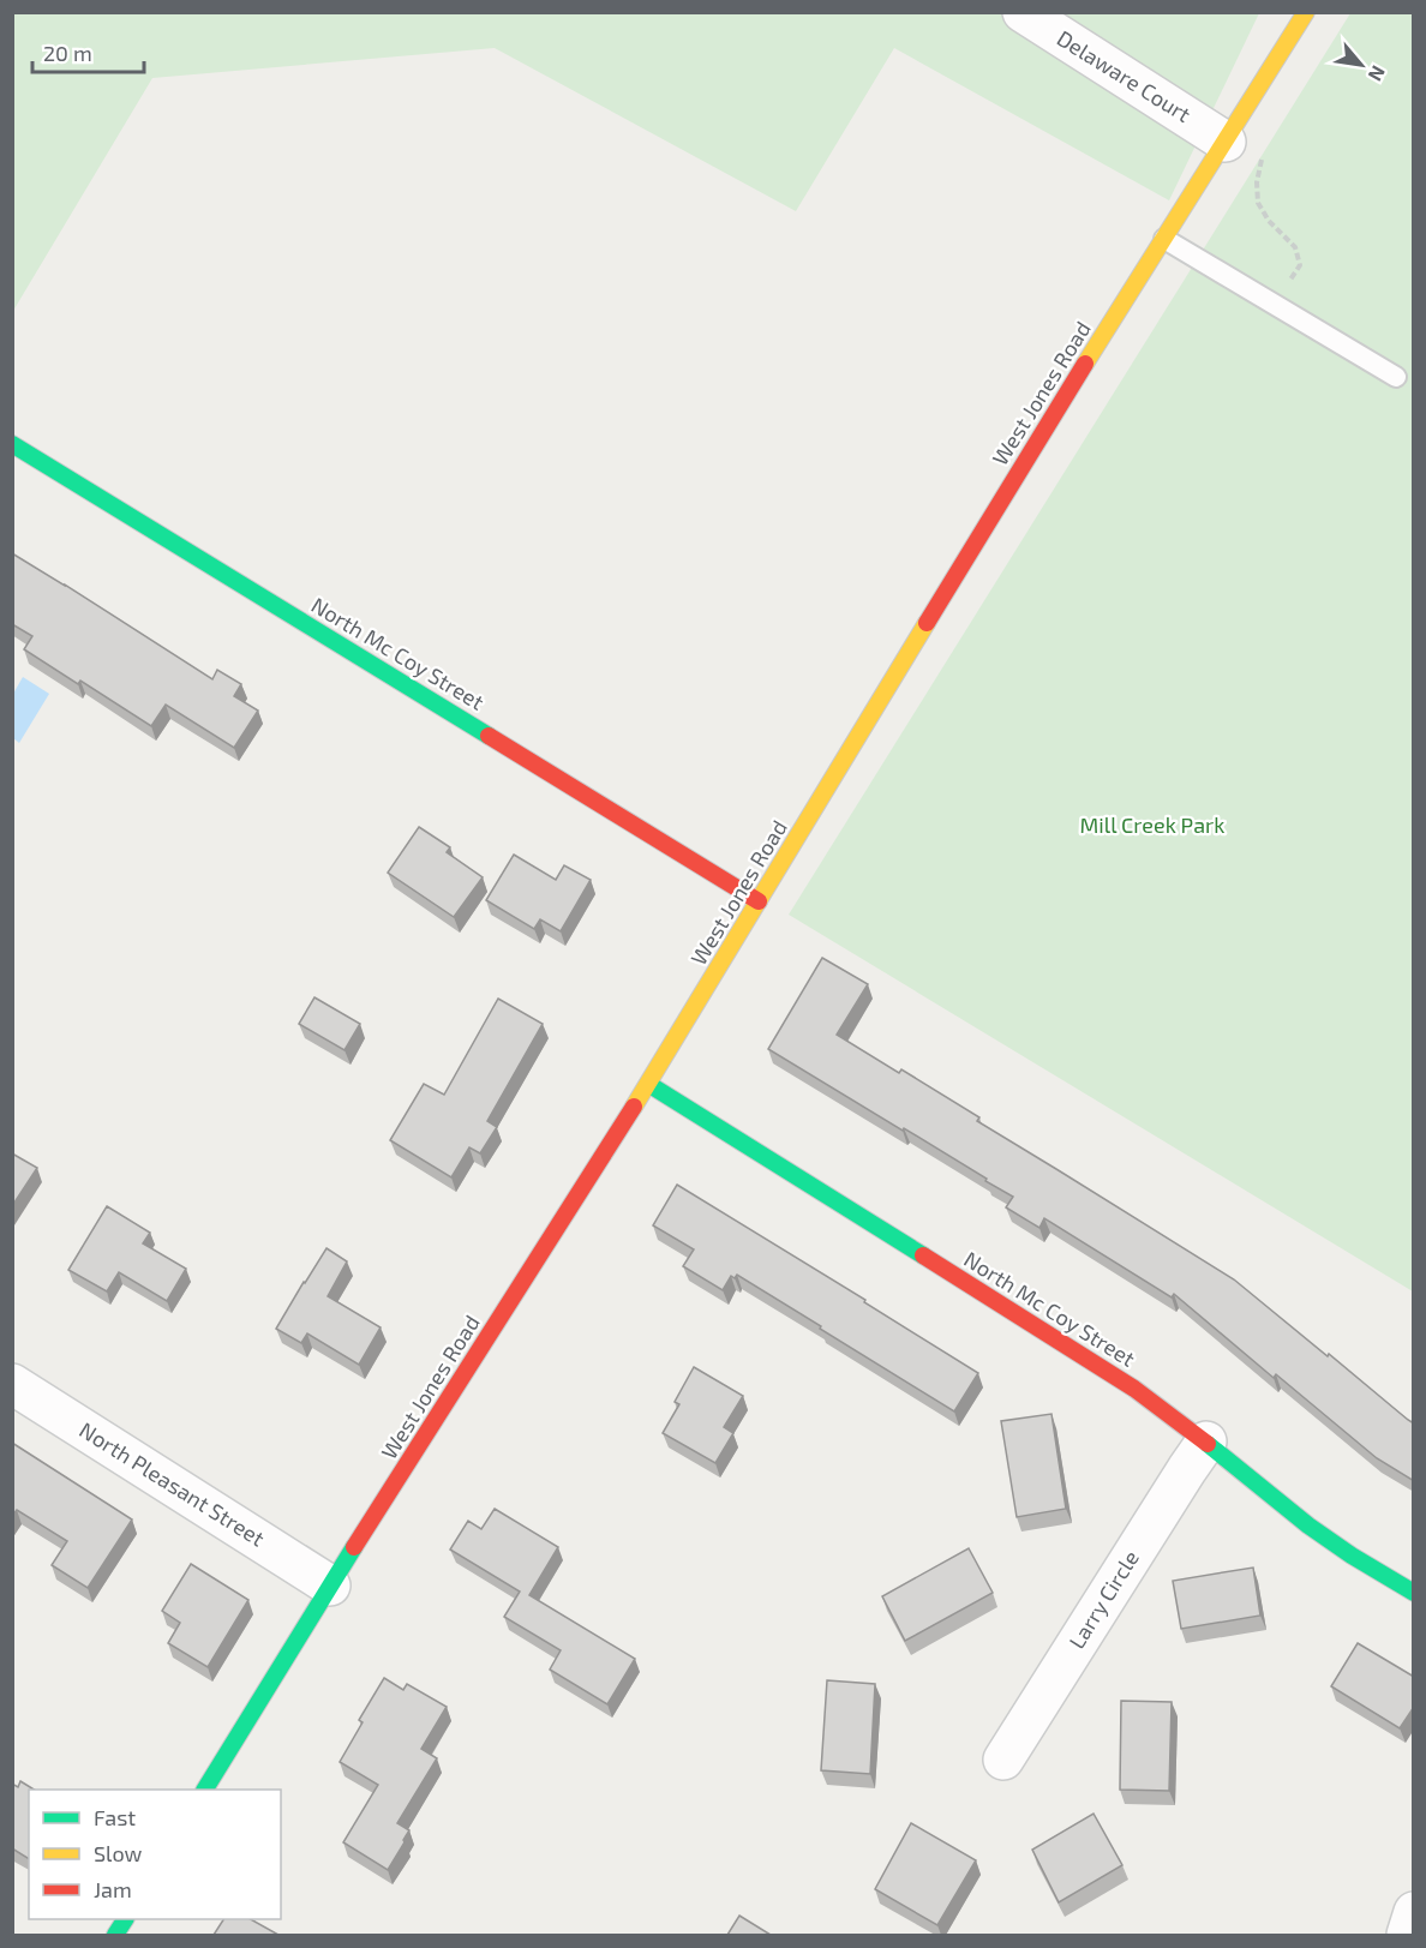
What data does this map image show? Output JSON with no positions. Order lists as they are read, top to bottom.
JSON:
{
  "streets": {
    "street": [
      "Delaware Court",
      "West Jones Road",
      "North Mc Coy Street",
      "North Pleasant Street",
      "Larry Circle"
    ]
  },
  "crossings": [
    ["Delaware Court", "West Jones Road"],
    ["West Jones Road", "North Mc Coy Street"],
    ["West Jones Road", "North Pleasant Street"],
    ["North Mc Coy Street", "Larry Circle"]
  ],
  "parks": ["Mill Creek Park"],
  "legend": ["Fast", "Slow", "Jam"],
  "scale_bar": "20 m",
  "north": "bottom right"
}
